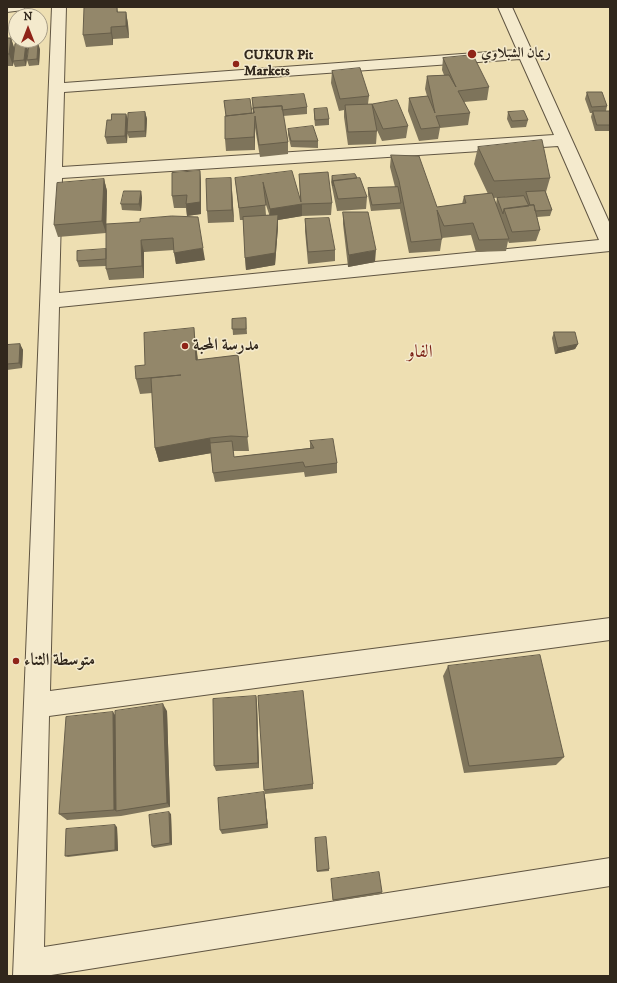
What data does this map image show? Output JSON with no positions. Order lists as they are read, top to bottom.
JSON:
{
  "districts": ["الفاو"],
  "places": [
    "ريمان الشبلاوي",
    "CUKUR Pit Markets",
    "مدرسة المحبة",
    "متوسطة الثناء"
  ],
  "north": "top"
}
